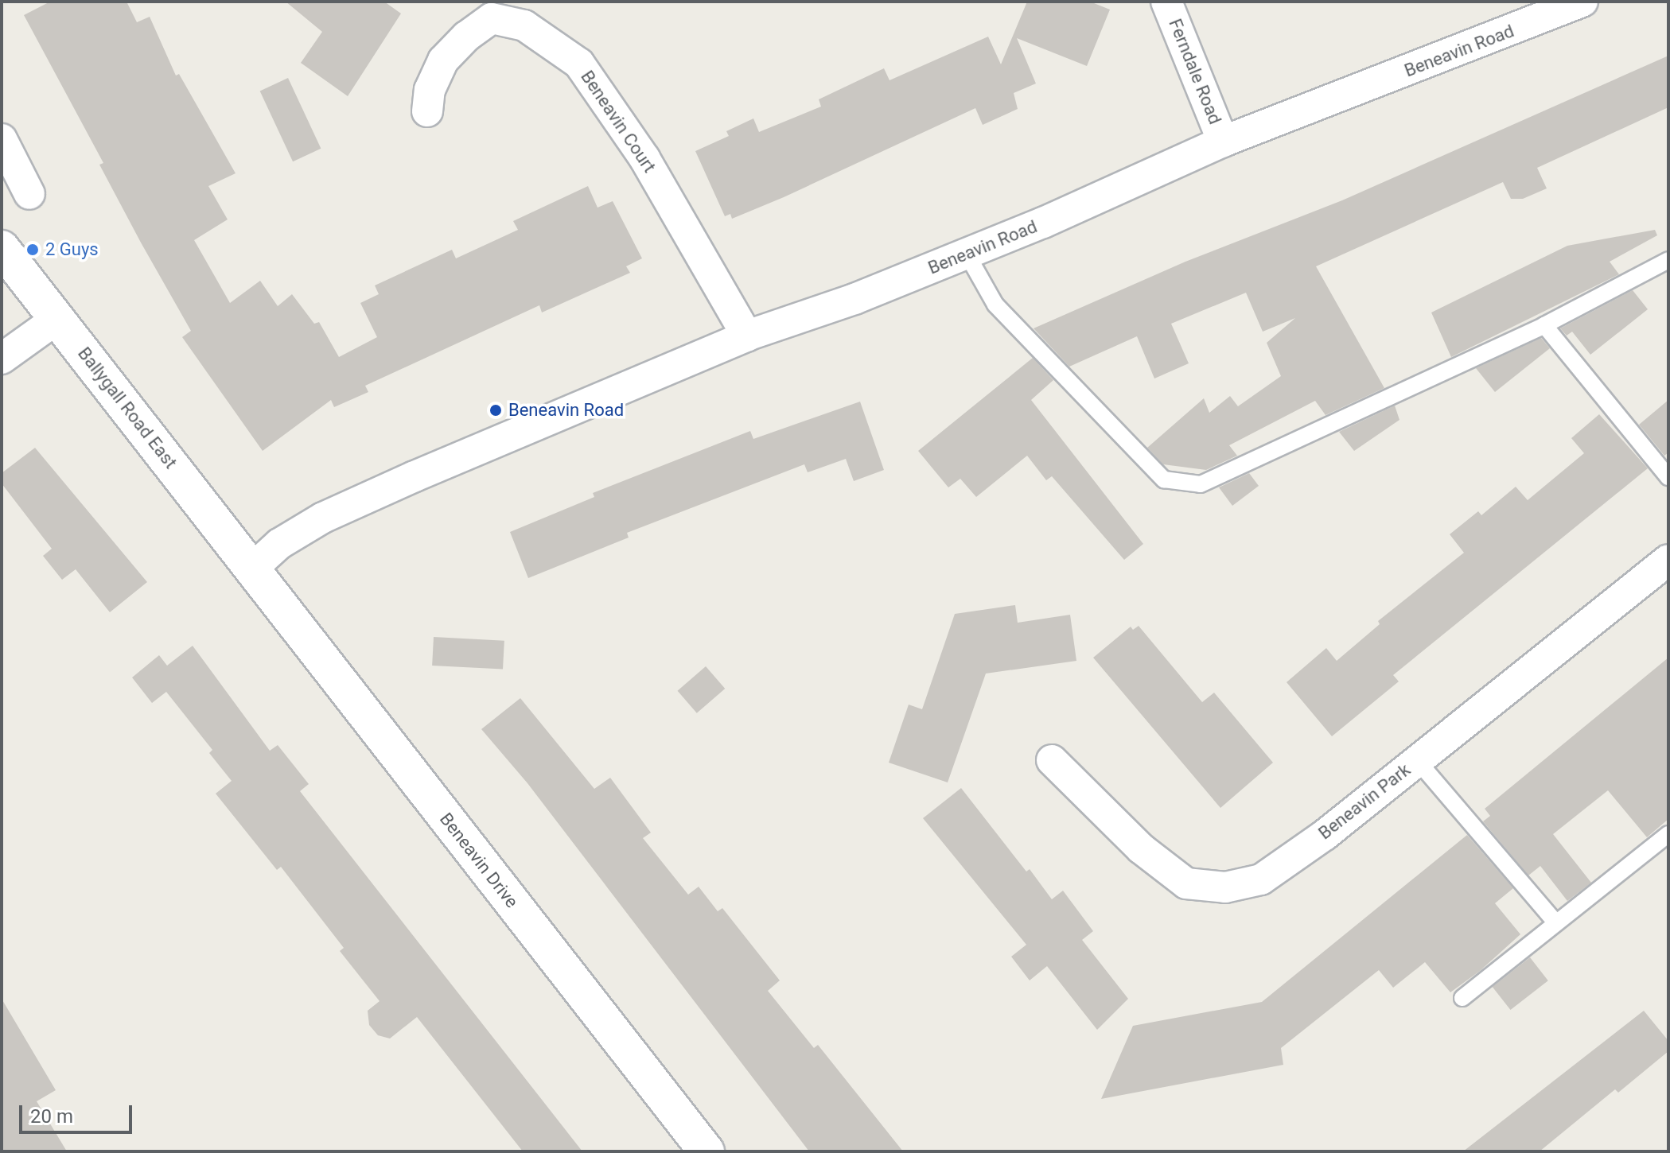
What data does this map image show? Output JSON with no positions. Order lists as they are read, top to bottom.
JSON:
{
  "streets": {
    "street": [
      "Beneavin Road",
      "Ferndale Road",
      "Beneavin Court",
      "Ballygall Road East",
      "Beneavin Park",
      "Beneavin Drive"
    ]
  },
  "crossings": [
    ["Beneavin Road", "Ferndale Road"],
    ["Beneavin Road", "Beneavin Court"],
    ["Beneavin Road", "Ballygall Road East"],
    ["Beneavin Road", "Beneavin Drive"],
    ["Ballygall Road East", "Beneavin Drive"]
  ],
  "places": ["2 Guys", "Beneavin Road"],
  "scale_bar": "20 m"
}
